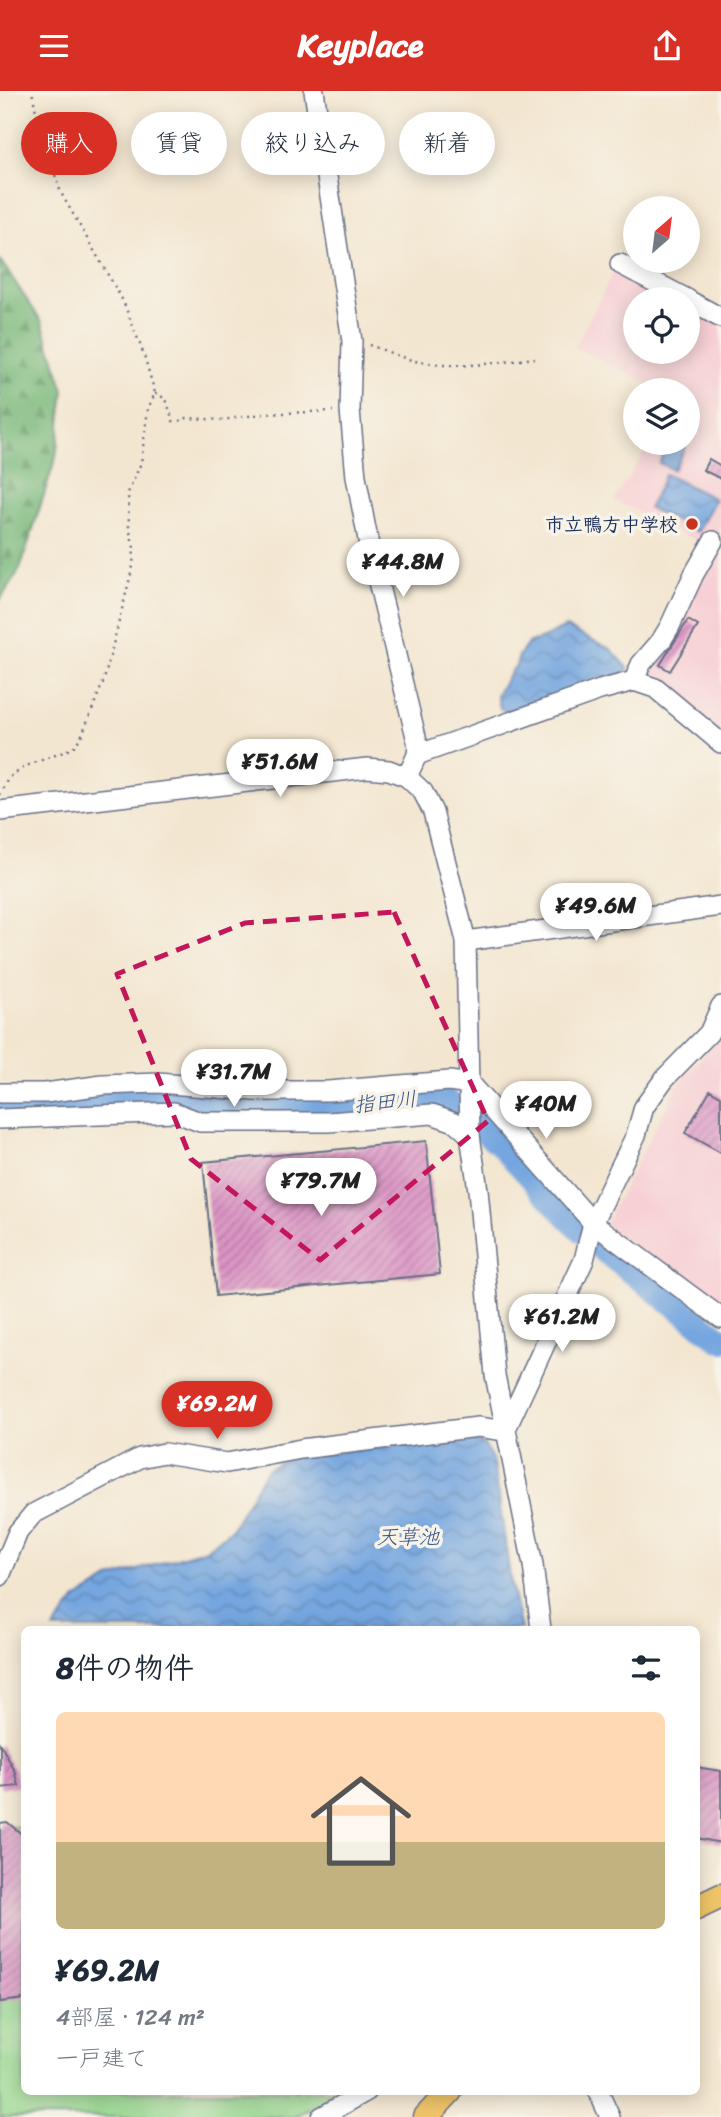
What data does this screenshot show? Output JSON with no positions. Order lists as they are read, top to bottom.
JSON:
{
  "water": ["指田川", "天草池"],
  "places": ["市立鴨方中学校"],
  "north": "top right",
  "page": {
    "header": "Keyplace",
    "chip": [
      "購入",
      "賃貸",
      "絞り込み",
      "新着"
    ],
    "price": [
      "¥44.8M",
      "¥51.6M",
      "¥49.6M",
      "¥31.7M",
      "¥40M",
      "¥79.7M",
      "¥61.2M",
      "¥69.2M"
    ],
    "heading": "8件の物件",
    "list": [
      {
        "name": "¥69.2M",
        "note": "4部屋 · 124 m² · 一戸建て"
      }
    ]
  }
}
